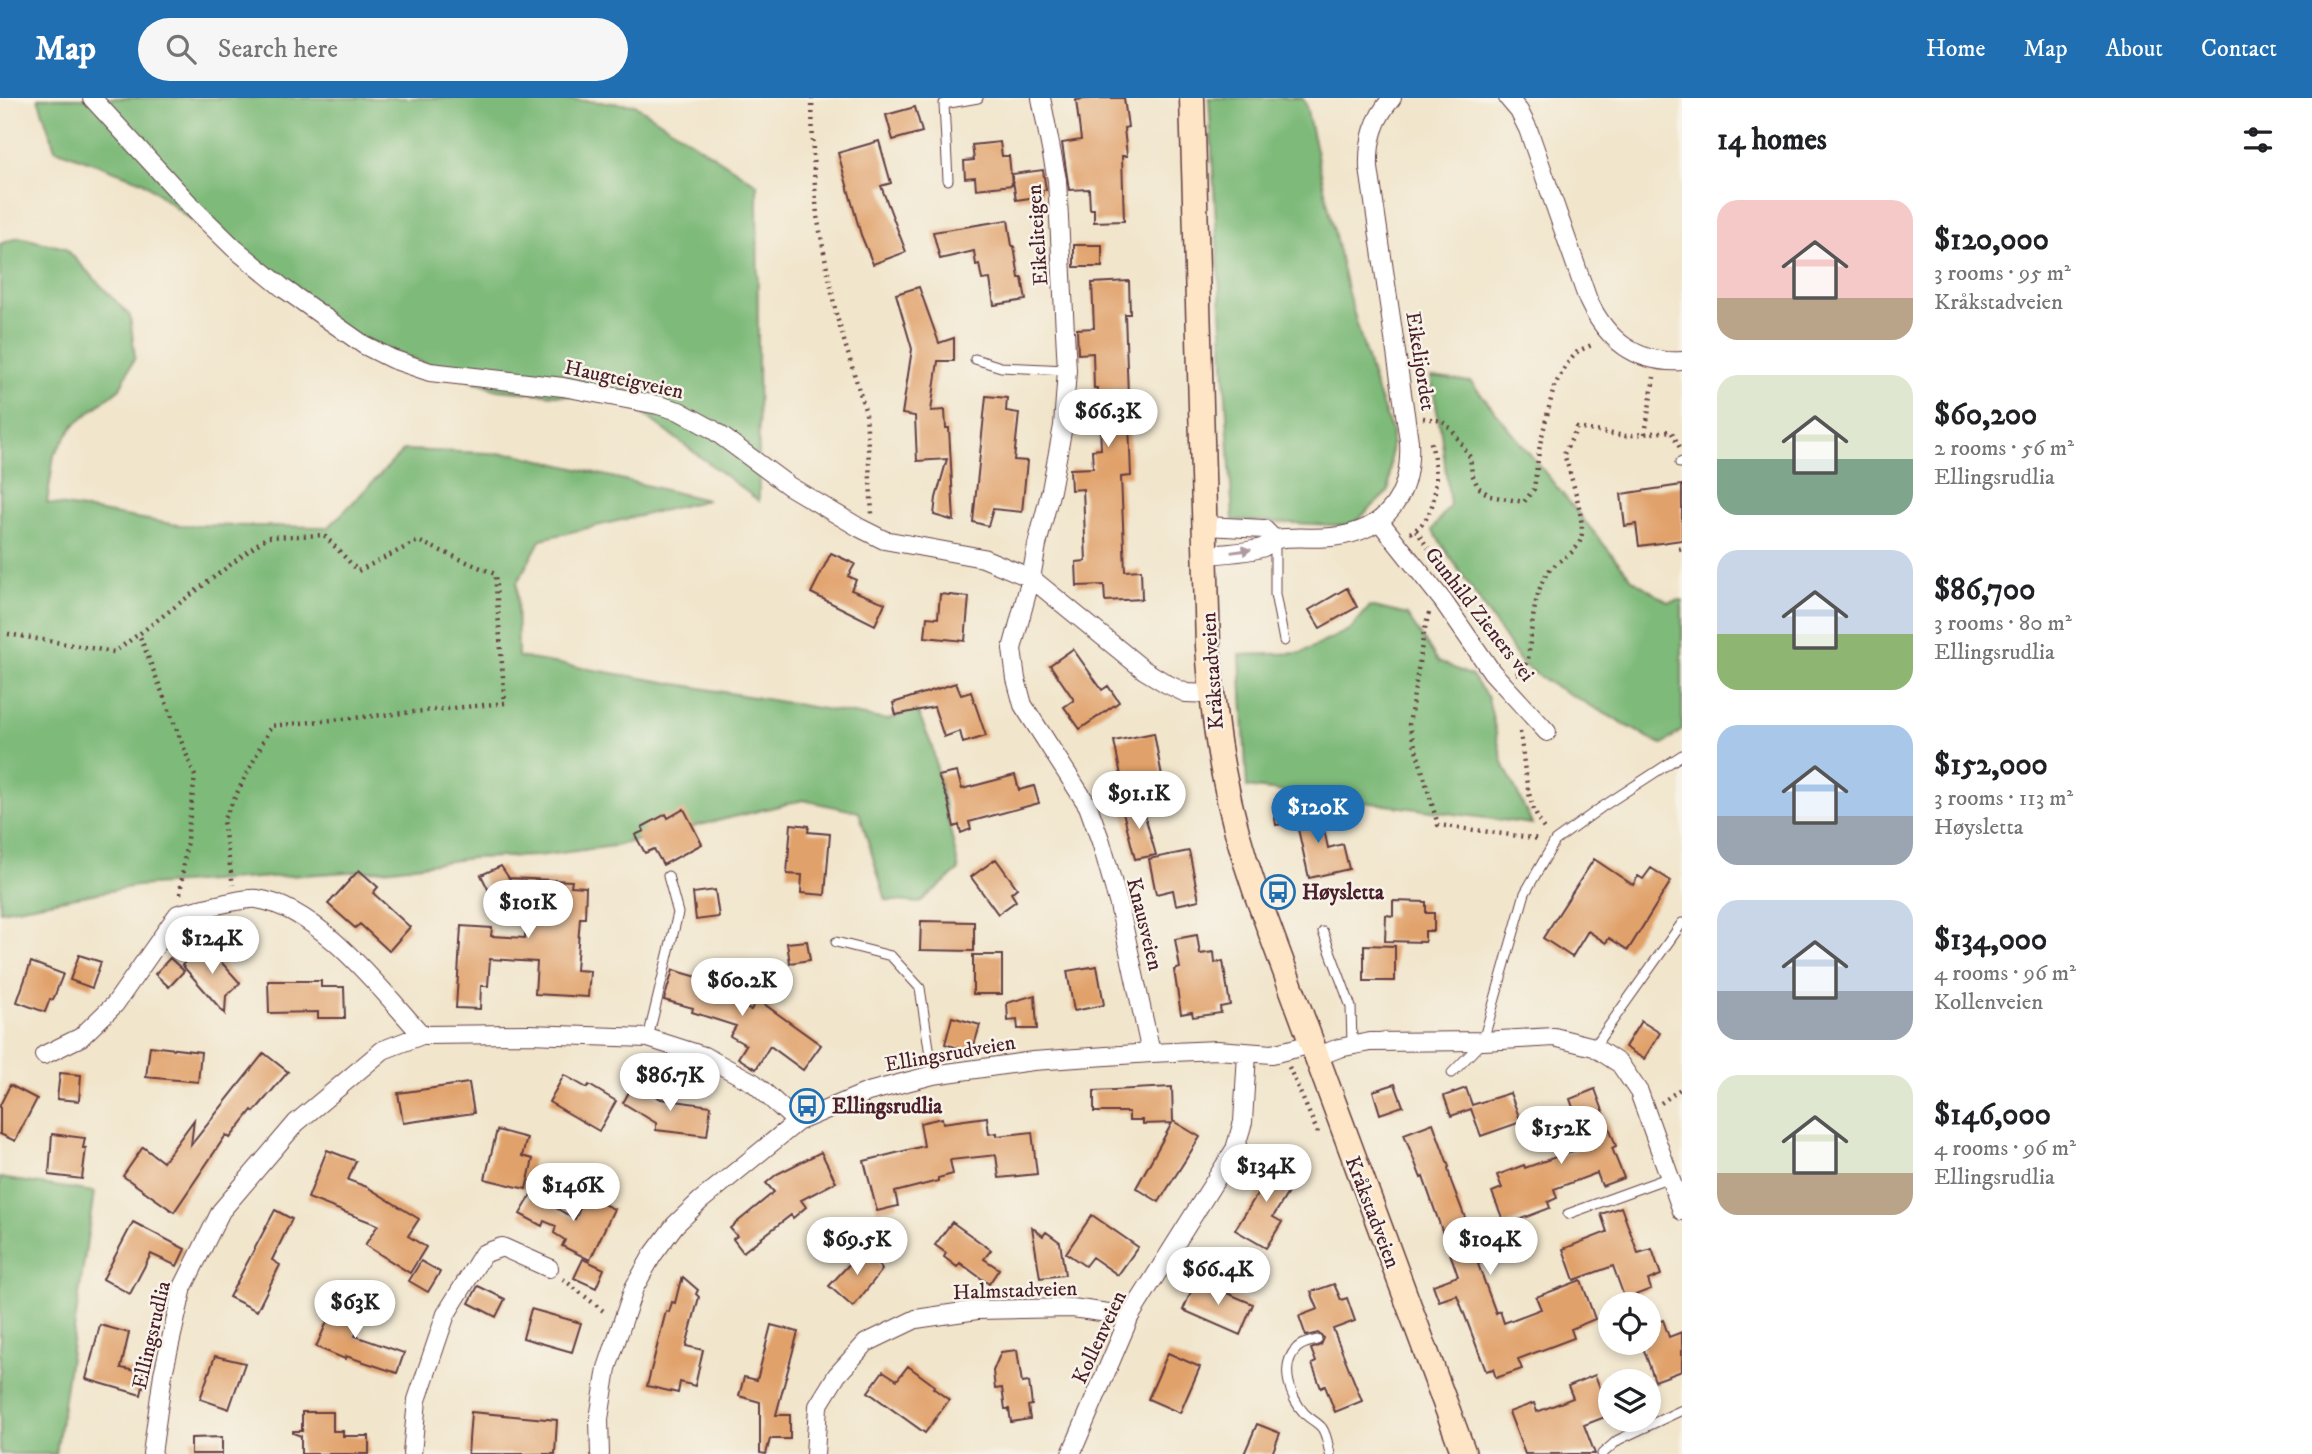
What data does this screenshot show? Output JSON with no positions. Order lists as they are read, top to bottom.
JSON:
{
  "streets": {
    "main road": ["Kråkstadveien"],
    "street": [
      "Eikeliteigen",
      "Eikelijordet",
      "Haugteigveien",
      "Gunhild Zieners vei",
      "Knausveien",
      "Ellingsrudveien",
      "Halmstadveien",
      "Ellingsrudlia",
      "Kollenveien"
    ]
  },
  "crossings": [
    ["Eikeliteigen", "Haugteigveien"],
    ["Eikeliteigen", "Knausveien"],
    ["Eikelijordet", "Gunhild Zieners vei"],
    ["Haugteigveien", "Kråkstadveien"],
    ["Haugteigveien", "Knausveien"],
    ["Kråkstadveien", "Ellingsrudveien"],
    ["Knausveien", "Ellingsrudveien"],
    ["Ellingsrudveien", "Ellingsrudlia"],
    ["Ellingsrudveien", "Kollenveien"],
    ["Halmstadveien", "Kollenveien"]
  ],
  "places": {
    "bus stop": ["Høysletta", "Ellingsrudlia"]
  },
  "page": {
    "header": "Map",
    "search": "Search here",
    "nav": [
      "Home",
      "Map",
      "About",
      "Contact"
    ],
    "heading": "14 homes",
    "list": [
      {
        "name": "$120,000",
        "note": "3 rooms · 95 m² · Kråkstadveien"
      },
      {
        "name": "$60,200",
        "note": "2 rooms · 56 m² · Ellingsrudlia"
      },
      {
        "name": "$86,700",
        "note": "3 rooms · 80 m² · Ellingsrudlia"
      },
      {
        "name": "$152,000",
        "note": "3 rooms · 113 m² · Høysletta"
      },
      {
        "name": "$134,000",
        "note": "4 rooms · 96 m² · Kollenveien"
      },
      {
        "name": "$146,000",
        "note": "4 rooms · 96 m² · Ellingsrudlia"
      }
    ],
    "price": [
      "$66.3K",
      "$91.1K",
      "$120K",
      "$101K",
      "$124K",
      "$60.2K",
      "$86.7K",
      "$152K",
      "$134K",
      "$146K",
      "$69.5K",
      "$104K",
      "$66.4K",
      "$63K"
    ]
  }
}
